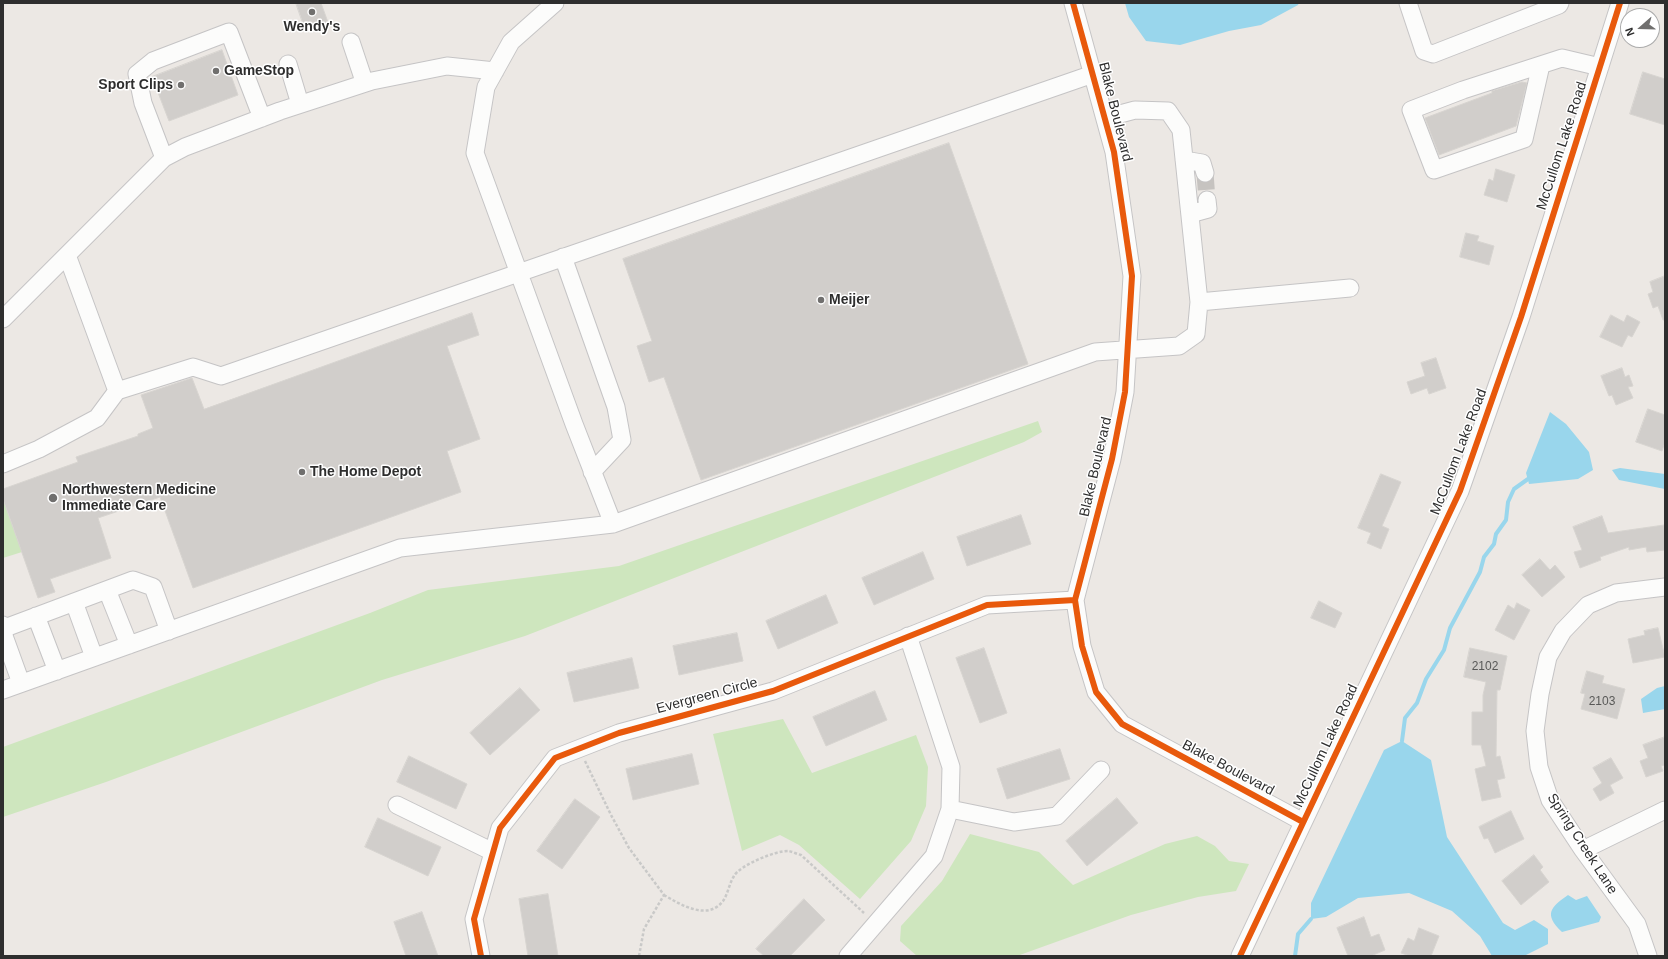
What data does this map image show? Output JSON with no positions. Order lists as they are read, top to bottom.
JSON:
{
  "streets": {
    "street": [
      "Blake Boulevard",
      "McCullom Lake Road",
      "Evergreen Circle",
      "Spring Creek Lane"
    ]
  },
  "crossings": [
    ["Blake Boulevard", "McCullom Lake Road"],
    ["Blake Boulevard", "Evergreen Circle"]
  ],
  "places": [
    "Wendy's",
    "GameStop",
    "Sport Clips",
    "Meijer",
    "The Home Depot",
    "Northwestern Medicine Immediate Care"
  ],
  "house_numbers": ["2102", "2103"],
  "north": "left"
}
